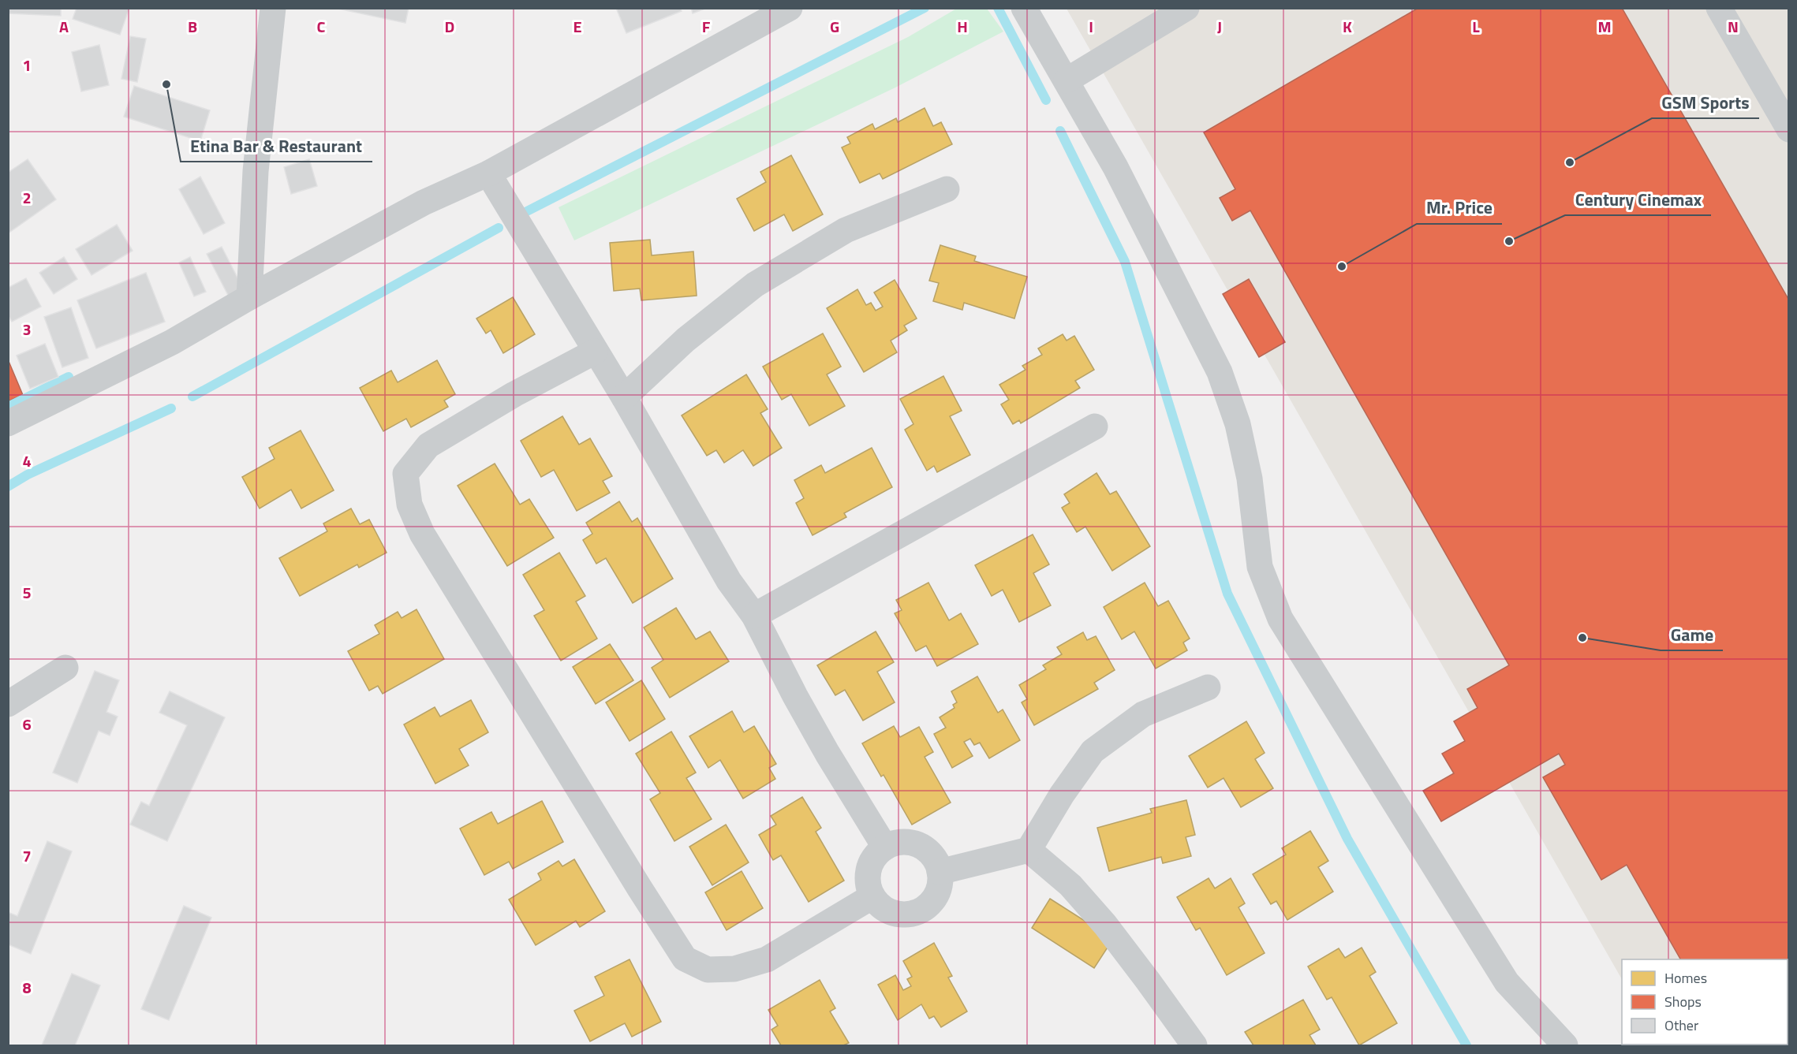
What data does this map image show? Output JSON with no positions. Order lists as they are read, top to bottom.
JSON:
{
  "places": [
    "Etina Bar & Restaurant",
    "GSM Sports",
    "Century Cinemax",
    "Mr. Price",
    "Game"
  ],
  "legend": ["Homes", "Shops", "Other"],
  "grid": {
    "columns": [
      "A",
      "B",
      "C",
      "D",
      "E",
      "F",
      "G",
      "H",
      "I",
      "J",
      "K",
      "L",
      "M",
      "N"
    ],
    "rows": [
      "1",
      "2",
      "3",
      "4",
      "5",
      "6",
      "7",
      "8"
    ]
  }
}
